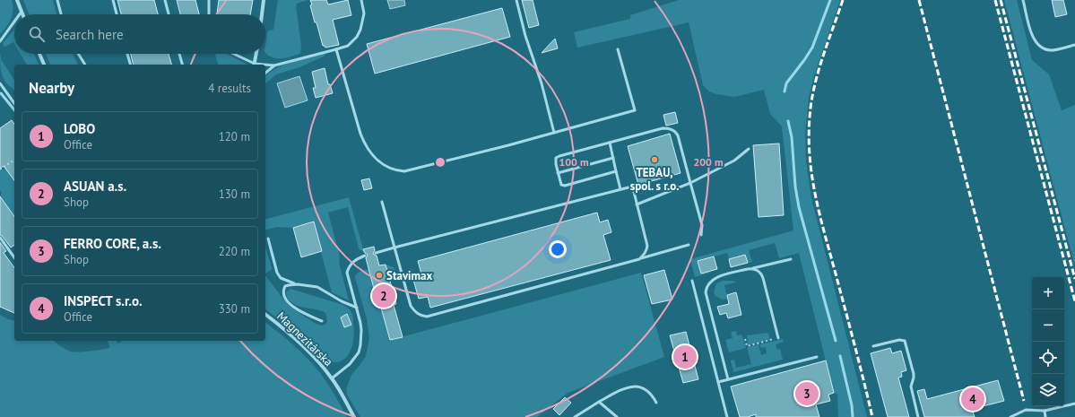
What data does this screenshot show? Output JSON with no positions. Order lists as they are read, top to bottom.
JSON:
{
  "streets": {
    "street": ["Magnezitárska"]
  },
  "places": ["TEBAU, spol. s r.o.", "Stavimax"],
  "page": {
    "search": "Search here",
    "heading": ["Nearby", "4 results"],
    "list": [
      {
        "mark": "1",
        "name": "LOBO",
        "note": "Office",
        "value": "120 m"
      },
      {
        "mark": "2",
        "name": "ASUAN a.s.",
        "note": "Shop",
        "value": "130 m"
      },
      {
        "mark": "3",
        "name": "FERRO CORE, a.s.",
        "note": "Shop",
        "value": "220 m"
      },
      {
        "mark": "4",
        "name": "INSPECT s.r.o.",
        "note": "Office",
        "value": "330 m"
      }
    ],
    "map_buttons": ["+", "−"],
    "pins": [
      "2",
      "1",
      "3",
      "4"
    ]
  },
  "rings": ["100 m", "200 m"]
}
